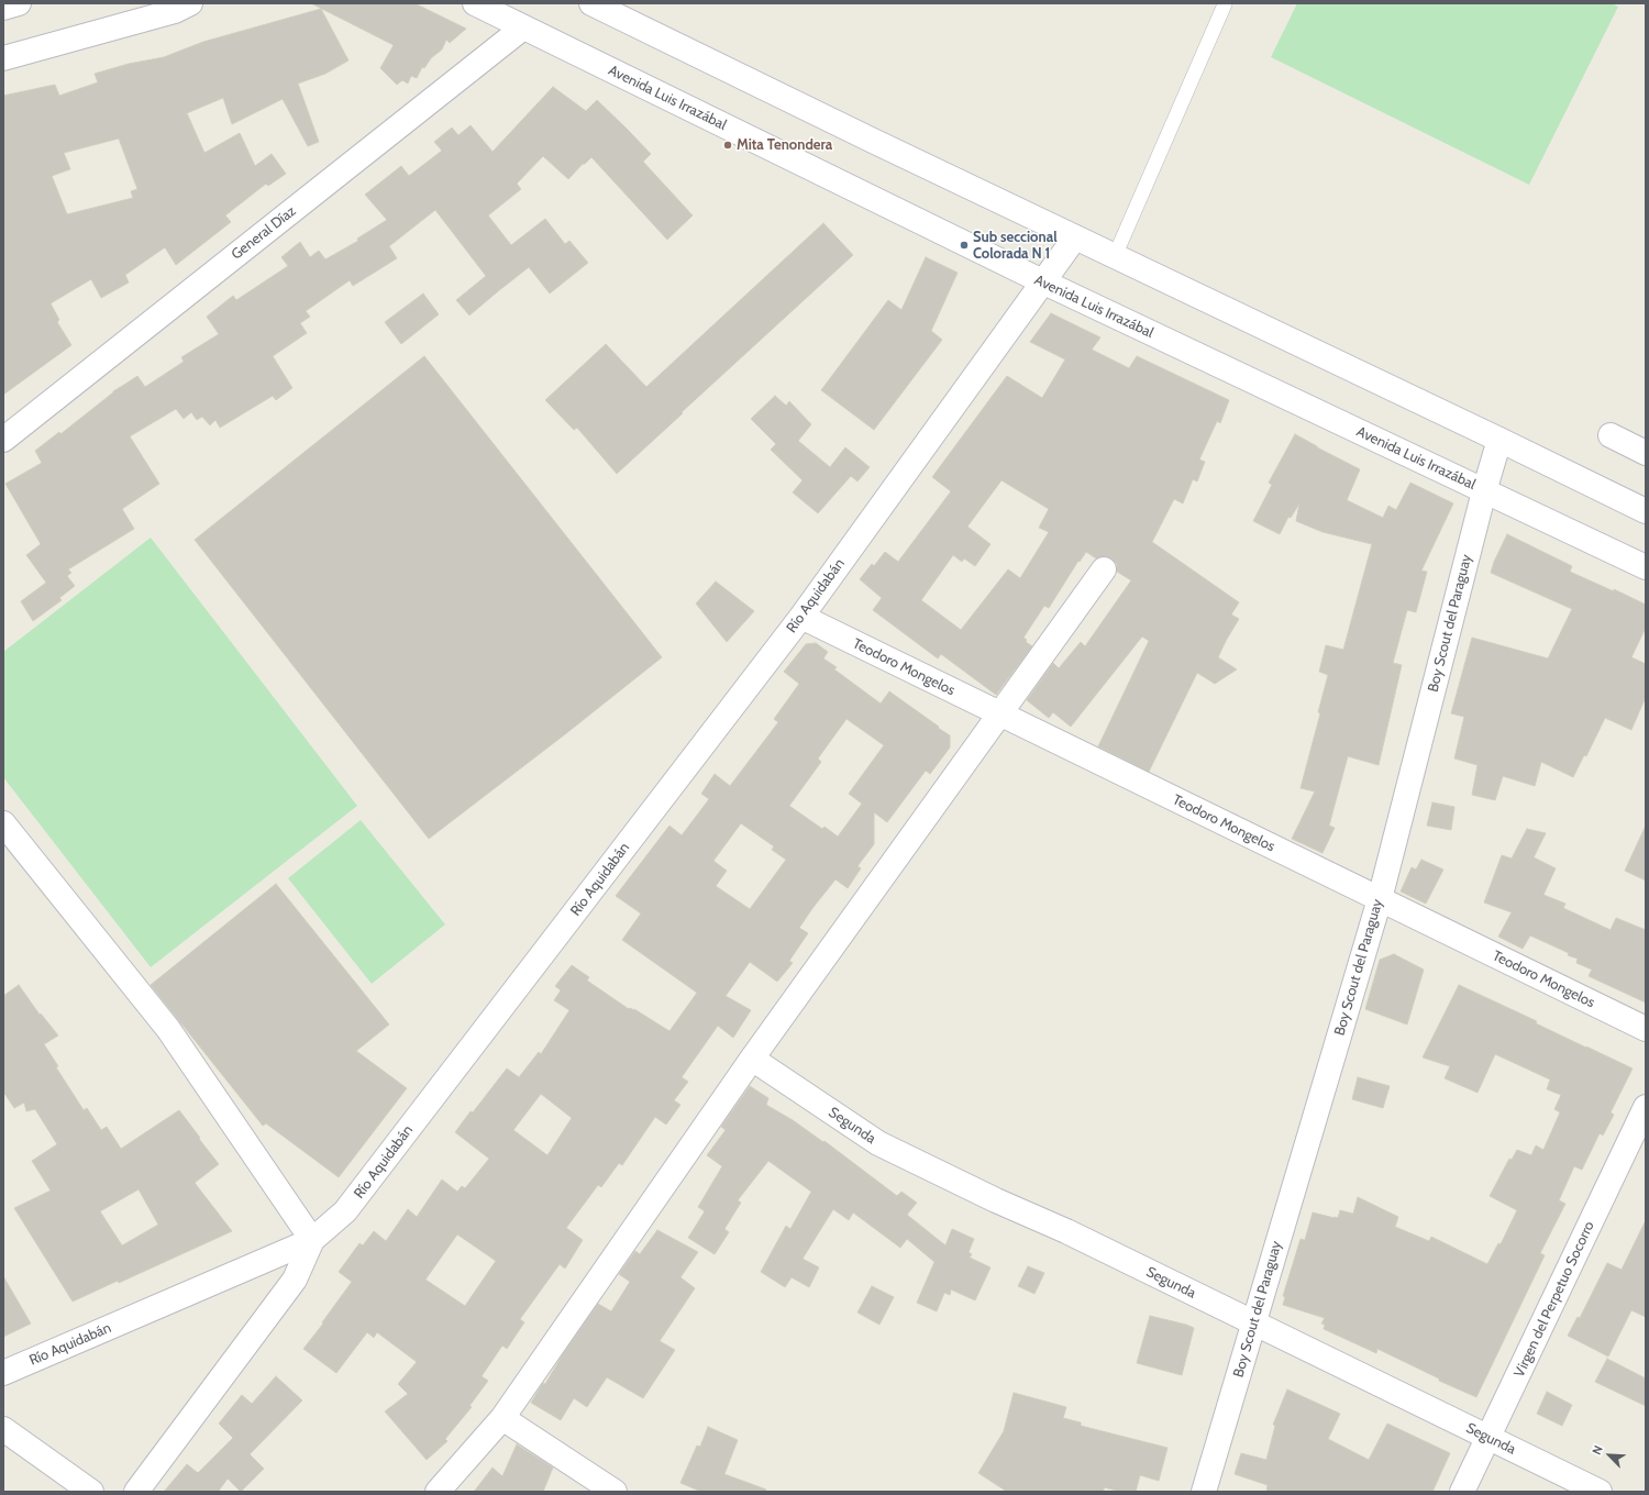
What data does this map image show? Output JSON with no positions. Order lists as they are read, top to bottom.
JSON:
{
  "streets": {
    "street": [
      "Avenida Luis Irrazábal",
      "General Díaz",
      "Río Aquidabán",
      "Boy Scout del Paraguay",
      "Teodoro Mongelos",
      "Segunda",
      "Virgen del Perpetuo Socorro"
    ]
  },
  "crossings": [
    ["Avenida Luis Irrazábal", "General Díaz"],
    ["Avenida Luis Irrazábal", "Río Aquidabán"],
    ["Avenida Luis Irrazábal", "Boy Scout del Paraguay"],
    ["Río Aquidabán", "Teodoro Mongelos"],
    ["Boy Scout del Paraguay", "Teodoro Mongelos"],
    ["Boy Scout del Paraguay", "Segunda"],
    ["Segunda", "Virgen del Perpetuo Socorro"]
  ],
  "places": ["Mita Tenondera", "Sub seccional Colorada N 1"],
  "north": "top left"
}
